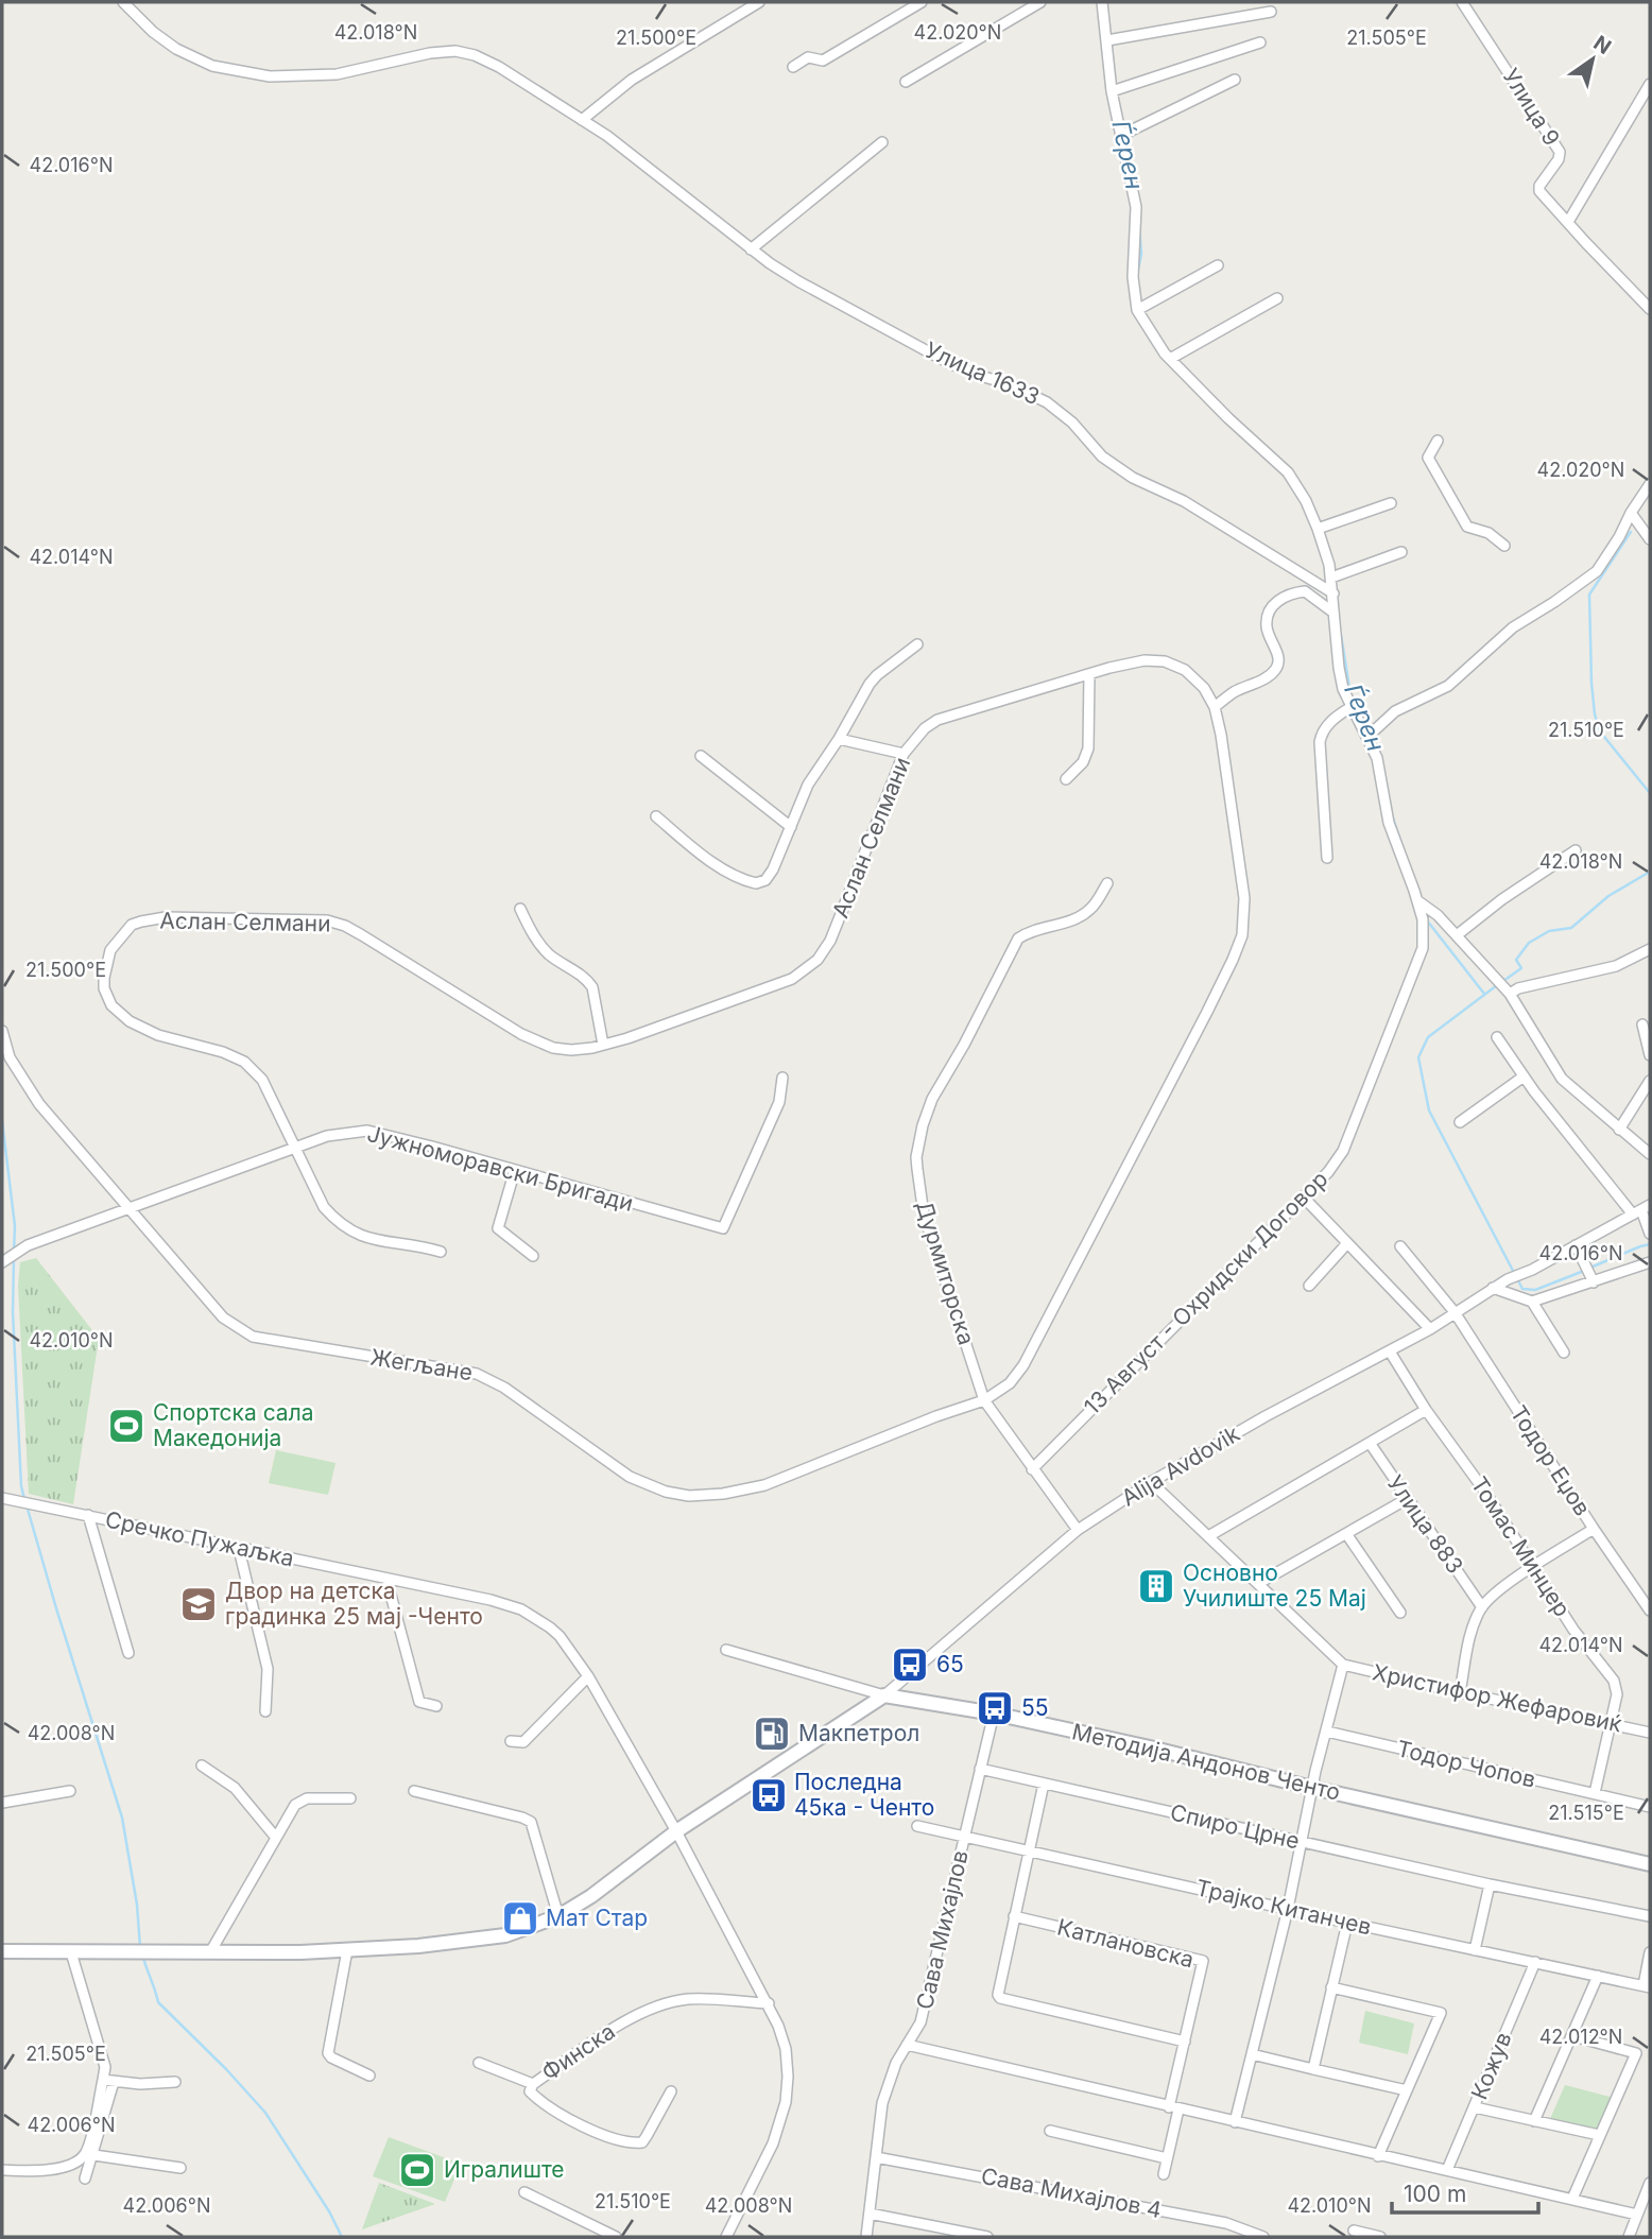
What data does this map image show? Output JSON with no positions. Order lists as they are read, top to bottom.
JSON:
{
  "streets": {
    "main road": ["Методија Андонов Ченто"],
    "street": [
      "Улица 9",
      "Улица 1633",
      "Аслан Селмани",
      "Јужноморавски Бригади",
      "Дурмиторска",
      "13 Август - Охридски Договор",
      "Жегљане",
      "Тодор Еџов",
      "Alija Avdovik",
      "Улица 883",
      "Сречко Пужаљка",
      "Томас Минцер",
      "Христифор Жефаровиќ",
      "Тодор Чопов",
      "Спиро Црне",
      "Трајко Китанчев",
      "Сава Михајлов",
      "Катлановска",
      "Финска",
      "Кожув",
      "Сава Михајлов 4"
    ]
  },
  "crossings": [
    ["Улица 1633", "13 Август - Охридски Договор"],
    ["Аслан Селмани", "Јужноморавски Бригади"],
    ["Аслан Селмани", "Дурмиторска"],
    ["Аслан Селмани", "Жегљане"],
    ["Јужноморавски Бригади", "Жегљане"],
    ["Дурмиторска", "13 Август - Охридски Договор"],
    ["Дурмиторска", "Жегљане"],
    ["Дурмиторска", "Alija Avdovik"],
    ["Тодор Еџов", "Alija Avdovik"],
    ["Тодор Еџов", "Улица 883"],
    ["Тодор Еџов", "Томас Минцер"],
    ["Alija Avdovik", "Томас Минцер"],
    ["Alija Avdovik", "Методија Андонов Ченто"],
    ["Томас Минцер", "Христифор Жефаровиќ"],
    ["Томас Минцер", "Тодор Чопов"],
    ["Методија Андонов Ченто", "Сава Михајлов"],
    ["Спиро Црне", "Сава Михајлов"],
    ["Трајко Китанчев", "Сава Михајлов"],
    ["Трајко Китанчев", "Кожув"],
    ["Сава Михајлов", "Сава Михајлов 4"]
  ],
  "water": ["Ѓерен"],
  "places": {
    "sports": ["Спортска сала Македонија", "Игралиште"],
    "building": ["Основно Училиште 25 Мај"],
    "school or university": ["Двор на детска градинка 25 мај -Ченто"],
    "bus stop": ["65", "55", "Последна 45ка - Ченто"],
    "fuel station": ["Макпетрол"],
    "shop": ["Мат Стар"]
  },
  "scale_bar": "100 m",
  "north": "top right",
  "coordinates": [
    "42.018°N",
    "42.020°N",
    "21.500°E",
    "21.505°E",
    "42.016°N",
    "42.014°N",
    "21.510°E",
    "42.010°N",
    "42.008°N",
    "21.515°E",
    "42.012°N",
    "42.006°N"
  ]
}
